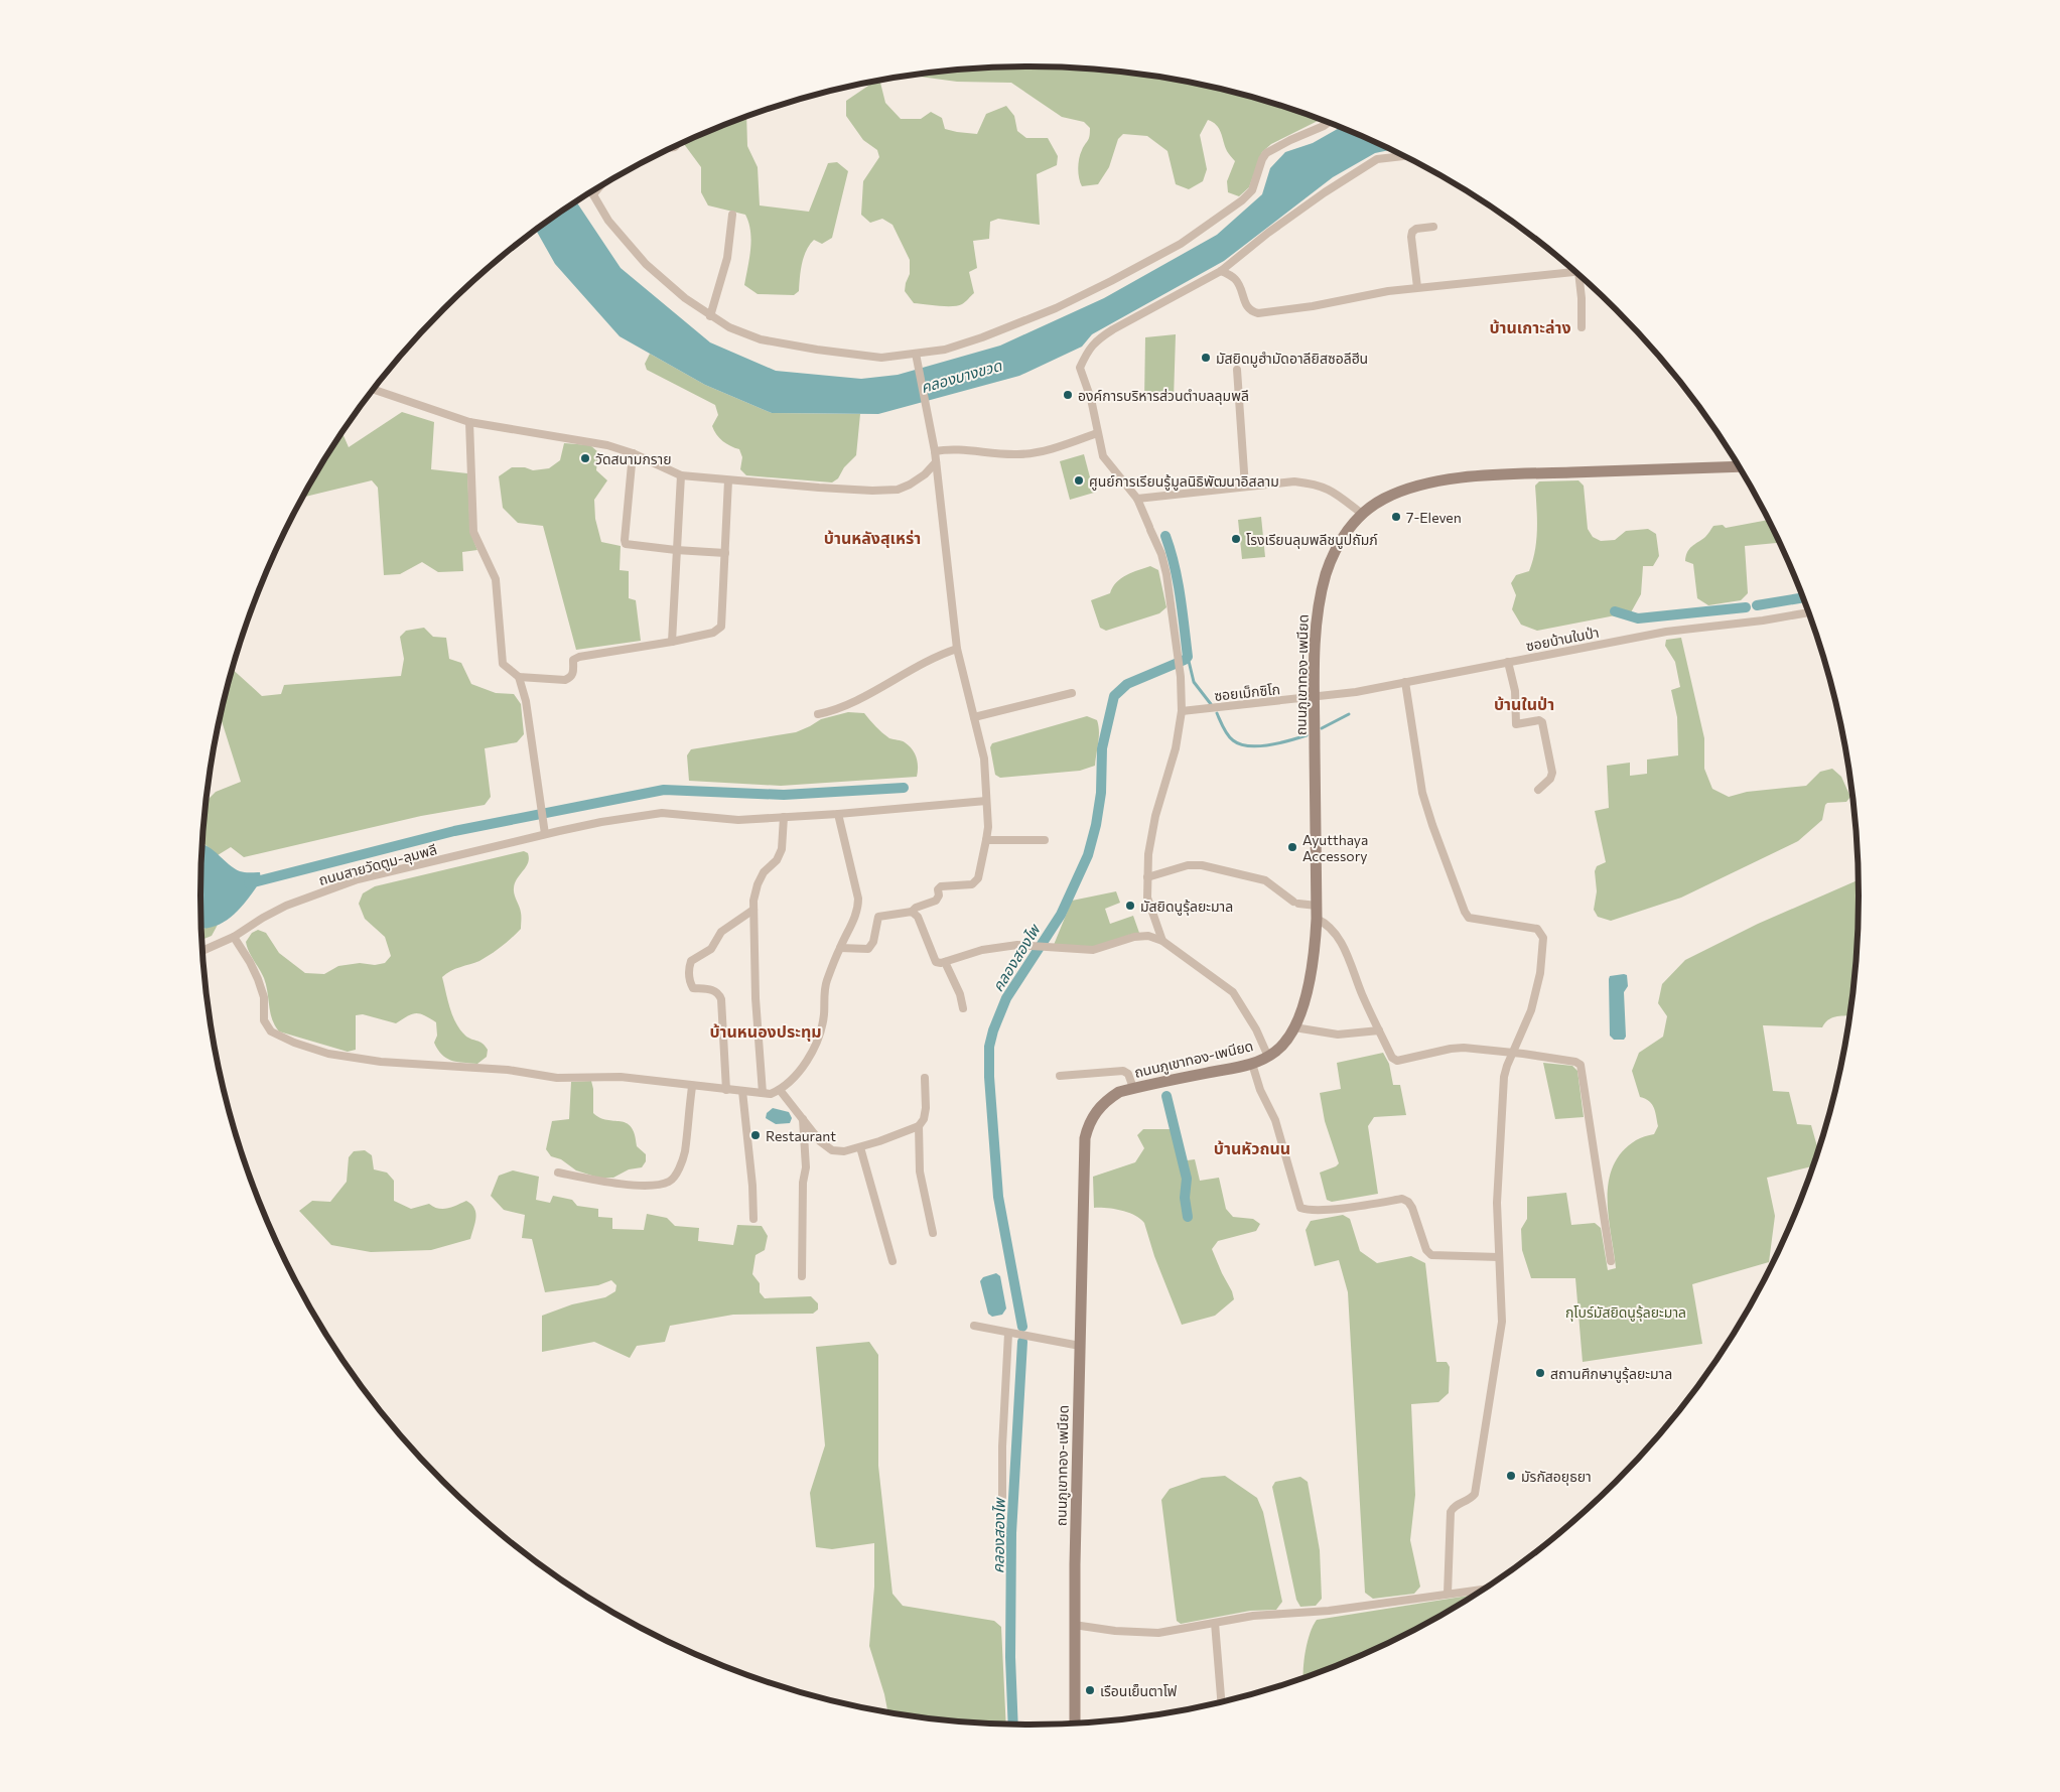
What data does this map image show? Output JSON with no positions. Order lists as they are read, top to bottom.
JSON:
{
  "streets": {
    "street": [
      "ซอยบ้านในป่า",
      "ถนนภูเขาทอง-เพนียด",
      "ซอยเม็กซิโก",
      "ถนนสายวัดตูม-ลุมพลี"
    ]
  },
  "crossings": [
    ["ซอยบ้านในป่า", "ถนนภูเขาทอง-เพนียด"],
    ["ซอยบ้านในป่า", "ซอยเม็กซิโก"],
    ["ถนนภูเขาทอง-เพนียด", "ซอยเม็กซิโก"]
  ],
  "districts": [
    "บ้านเกาะล่าง",
    "บ้านหลังสุเหร่า",
    "บ้านในป่า",
    "บ้านหนองประทุม",
    "บ้านหัวถนน"
  ],
  "water": ["คลองบางขวด", "คลองสองไพ"],
  "parks": ["กุโบร์มัสยิดนูรุ้ลยะมาล"],
  "places": [
    "มัสยิดมูฮำมัดอาลียิสซอลีฮีน",
    "องค์การบริหารส่วนตำบลลุมพลี",
    "วัดสนามกราย",
    "ศูนย์การเรียนรู้มูลนิธิพัฒนาอิสลาม",
    "7-Eleven",
    "โรงเรียนลุมพลีชนูปถัมภ์",
    "Ayutthaya Accessory",
    "มัสยิดนูรุ้ลยะมาล",
    "Restaurant",
    "สถานศึกษานูรุ้ลยะมาล",
    "มัรกัสอยุธยา",
    "เรือนเย็นตาโฟ"
  ]
}
